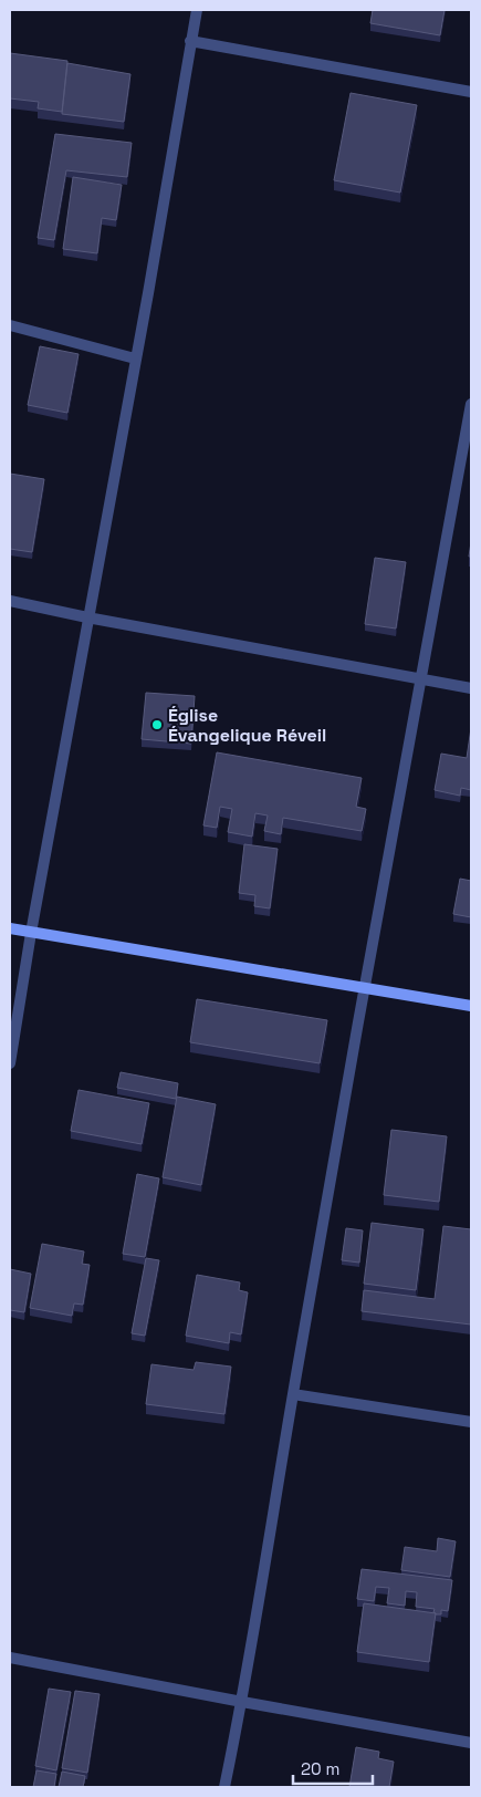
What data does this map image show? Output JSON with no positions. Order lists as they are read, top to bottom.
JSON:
{
  "places": ["Église Évangelique Réveil"],
  "scale_bar": "20 m"
}
